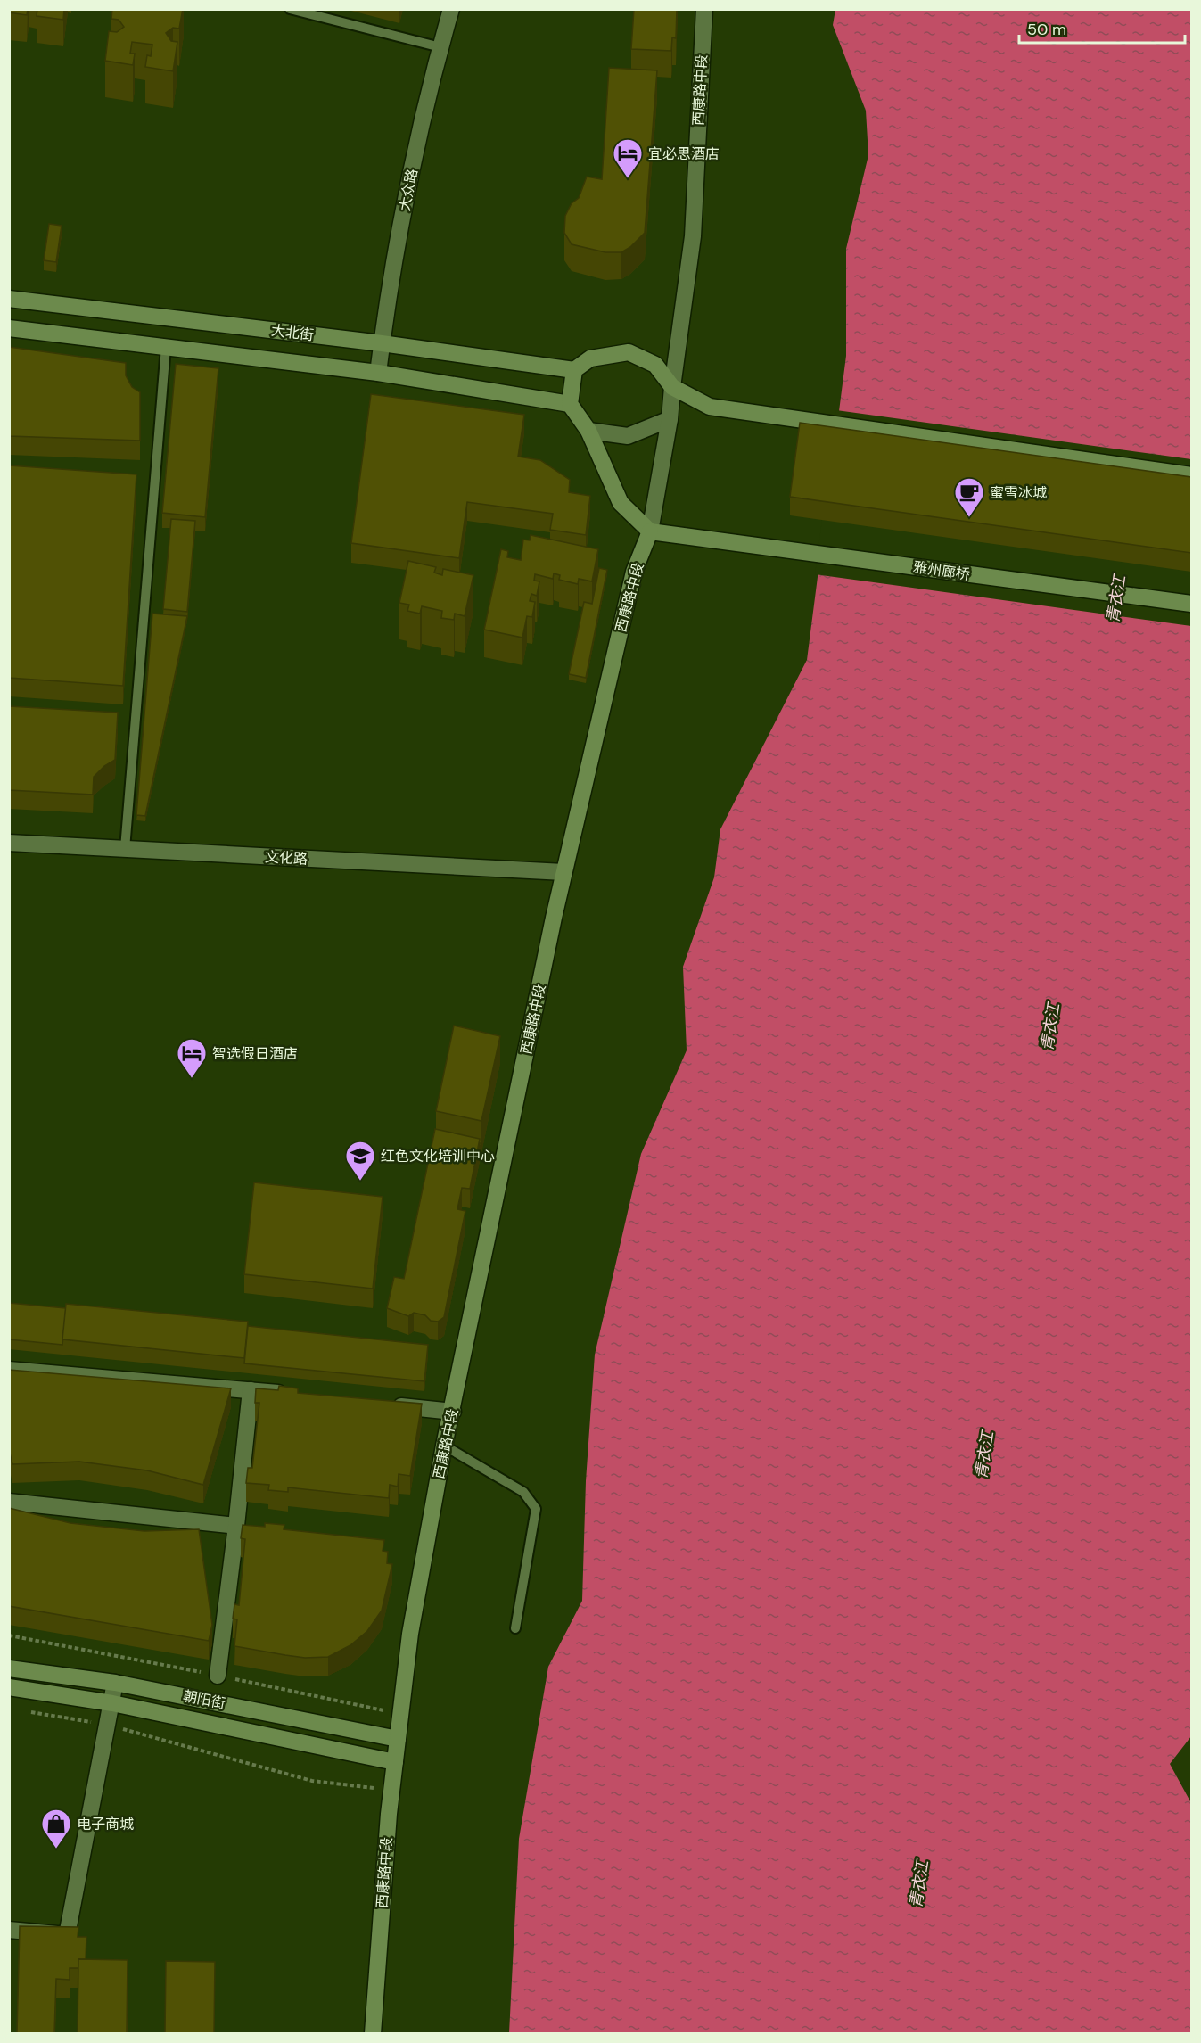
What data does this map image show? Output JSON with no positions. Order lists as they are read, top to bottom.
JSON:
{
  "streets": {
    "main road": [
      "西康路中段",
      "大北街",
      "雅州廊桥",
      "朝阳街"
    ],
    "street": ["大众路", "文化路"]
  },
  "crossings": [
    ["西康路中段", "大北街"],
    ["西康路中段", "雅州廊桥"],
    ["西康路中段", "文化路"],
    ["西康路中段", "朝阳街"],
    ["大众路", "大北街"]
  ],
  "water": ["青衣江"],
  "places": {
    "hotel": ["宜必思酒店", "智选假日酒店"],
    "cafe": ["蜜雪冰城"],
    "school or university": ["红色文化培训中心"],
    "shop": ["电子商城"]
  },
  "scale_bar": "50 m"
}
